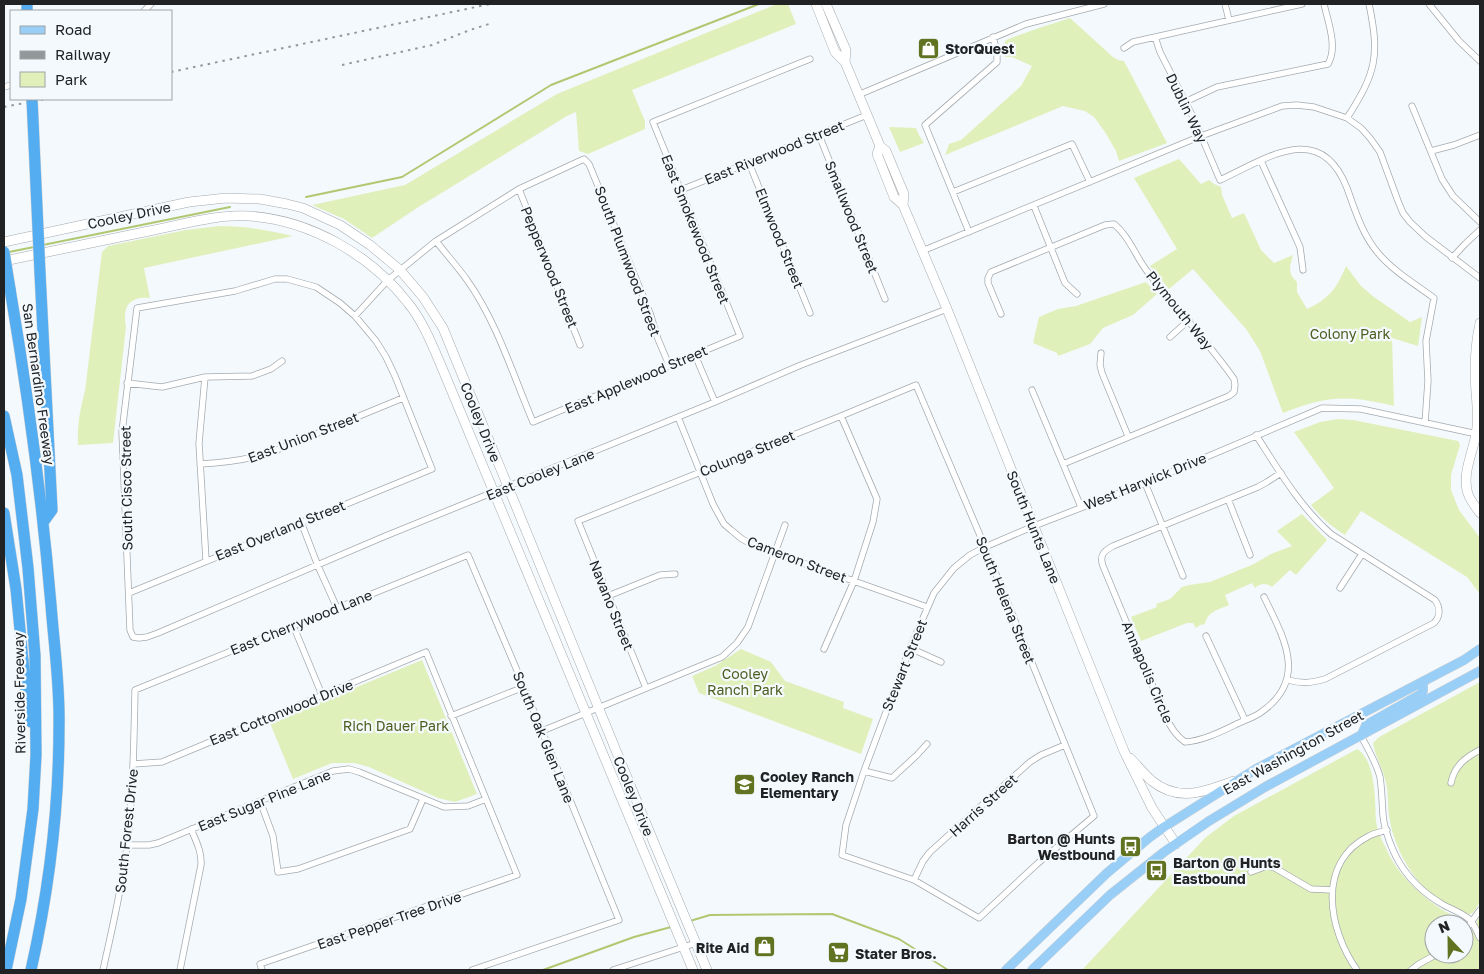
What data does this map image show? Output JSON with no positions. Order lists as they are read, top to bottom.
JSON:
{
  "streets": {
    "highway": ["San Bernardino Freeway", "Riverside Freeway"],
    "main road": ["East Washington Street"],
    "street": [
      "Dublin Way",
      "East Riverwood Street",
      "Cooley Drive",
      "Smallwood Street",
      "East Smokewood Street",
      "Elmwood Street",
      "South Plumwood Street",
      "Pepperwood Street",
      "Plymouth Way",
      "East Applewood Street",
      "East Union Street",
      "Colunga Street",
      "East Cooley Lane",
      "West Harwick Drive",
      "South Cisco Street",
      "South Hunts Lane",
      "East Overland Street",
      "Cameron Street",
      "South Helena Street",
      "Navano Street",
      "East Cherrywood Lane",
      "Stewart Street",
      "Annapolis Circle",
      "East Cottonwood Drive",
      "South Oak Glen Lane",
      "East Sugar Pine Lane",
      "Harris Street",
      "South Forest Drive",
      "East Pepper Tree Drive"
    ]
  },
  "crossings": [
    ["East Riverwood Street", "Smallwood Street"],
    ["East Riverwood Street", "East Smokewood Street"],
    ["East Riverwood Street", "Elmwood Street"],
    ["East Riverwood Street", "South Hunts Lane"],
    ["Cooley Drive", "East Cooley Lane"],
    ["East Smokewood Street", "East Applewood Street"],
    ["South Plumwood Street", "Pepperwood Street"],
    ["South Plumwood Street", "East Applewood Street"],
    ["East Union Street", "East Overland Street"],
    ["Colunga Street", "Cameron Street"],
    ["Colunga Street", "South Helena Street"],
    ["Colunga Street", "Navano Street"],
    ["East Cooley Lane", "South Cisco Street"],
    ["East Cooley Lane", "South Hunts Lane"],
    ["East Cooley Lane", "Cameron Street"],
    ["West Harwick Drive", "South Hunts Lane"],
    ["West Harwick Drive", "Stewart Street"],
    ["South Cisco Street", "East Overland Street"],
    ["South Hunts Lane", "Stewart Street"],
    ["South Hunts Lane", "East Washington Street"],
    ["Cameron Street", "Stewart Street"],
    ["South Helena Street", "Stewart Street"],
    ["South Helena Street", "Harris Street"],
    ["East Cherrywood Lane", "South Oak Glen Lane"],
    ["East Cherrywood Lane", "South Forest Drive"],
    ["Stewart Street", "Harris Street"],
    ["East Cottonwood Drive", "South Forest Drive"],
    ["East Sugar Pine Lane", "South Forest Drive"],
    ["East Sugar Pine Lane", "East Pepper Tree Drive"]
  ],
  "parks": ["Colony Park", "Cooley Ranch Park", "Rich Dauer Park"],
  "places": {
    "shop": ["StorQuest", "Rite Aid"],
    "school or university": ["Cooley Ranch Elementary"],
    "bus stop": ["Barton @ Hunts Westbound", "Barton @ Hunts Eastbound"],
    "supermarket": ["Stater Bros."]
  },
  "legend": ["Road", "Railway", "Park"],
  "north": "top"
}
